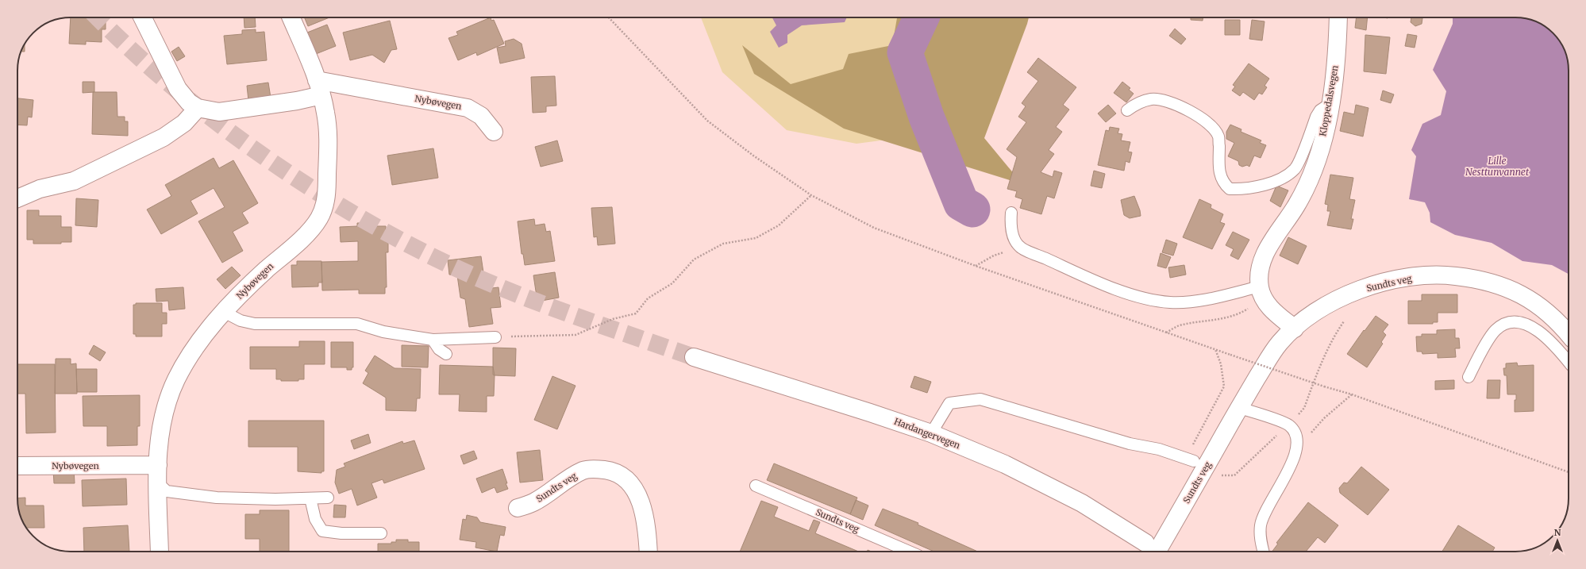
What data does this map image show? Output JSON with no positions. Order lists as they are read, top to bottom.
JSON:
{
  "streets": {
    "street": [
      "Kloppedalsvegen",
      "Nybøvegen",
      "Sundts veg",
      "Hardangervegen"
    ]
  },
  "crossings": [
    ["Sundts veg", "Hardangervegen"]
  ],
  "water": ["Lille Nesttunvannet"],
  "north": "top"
}
